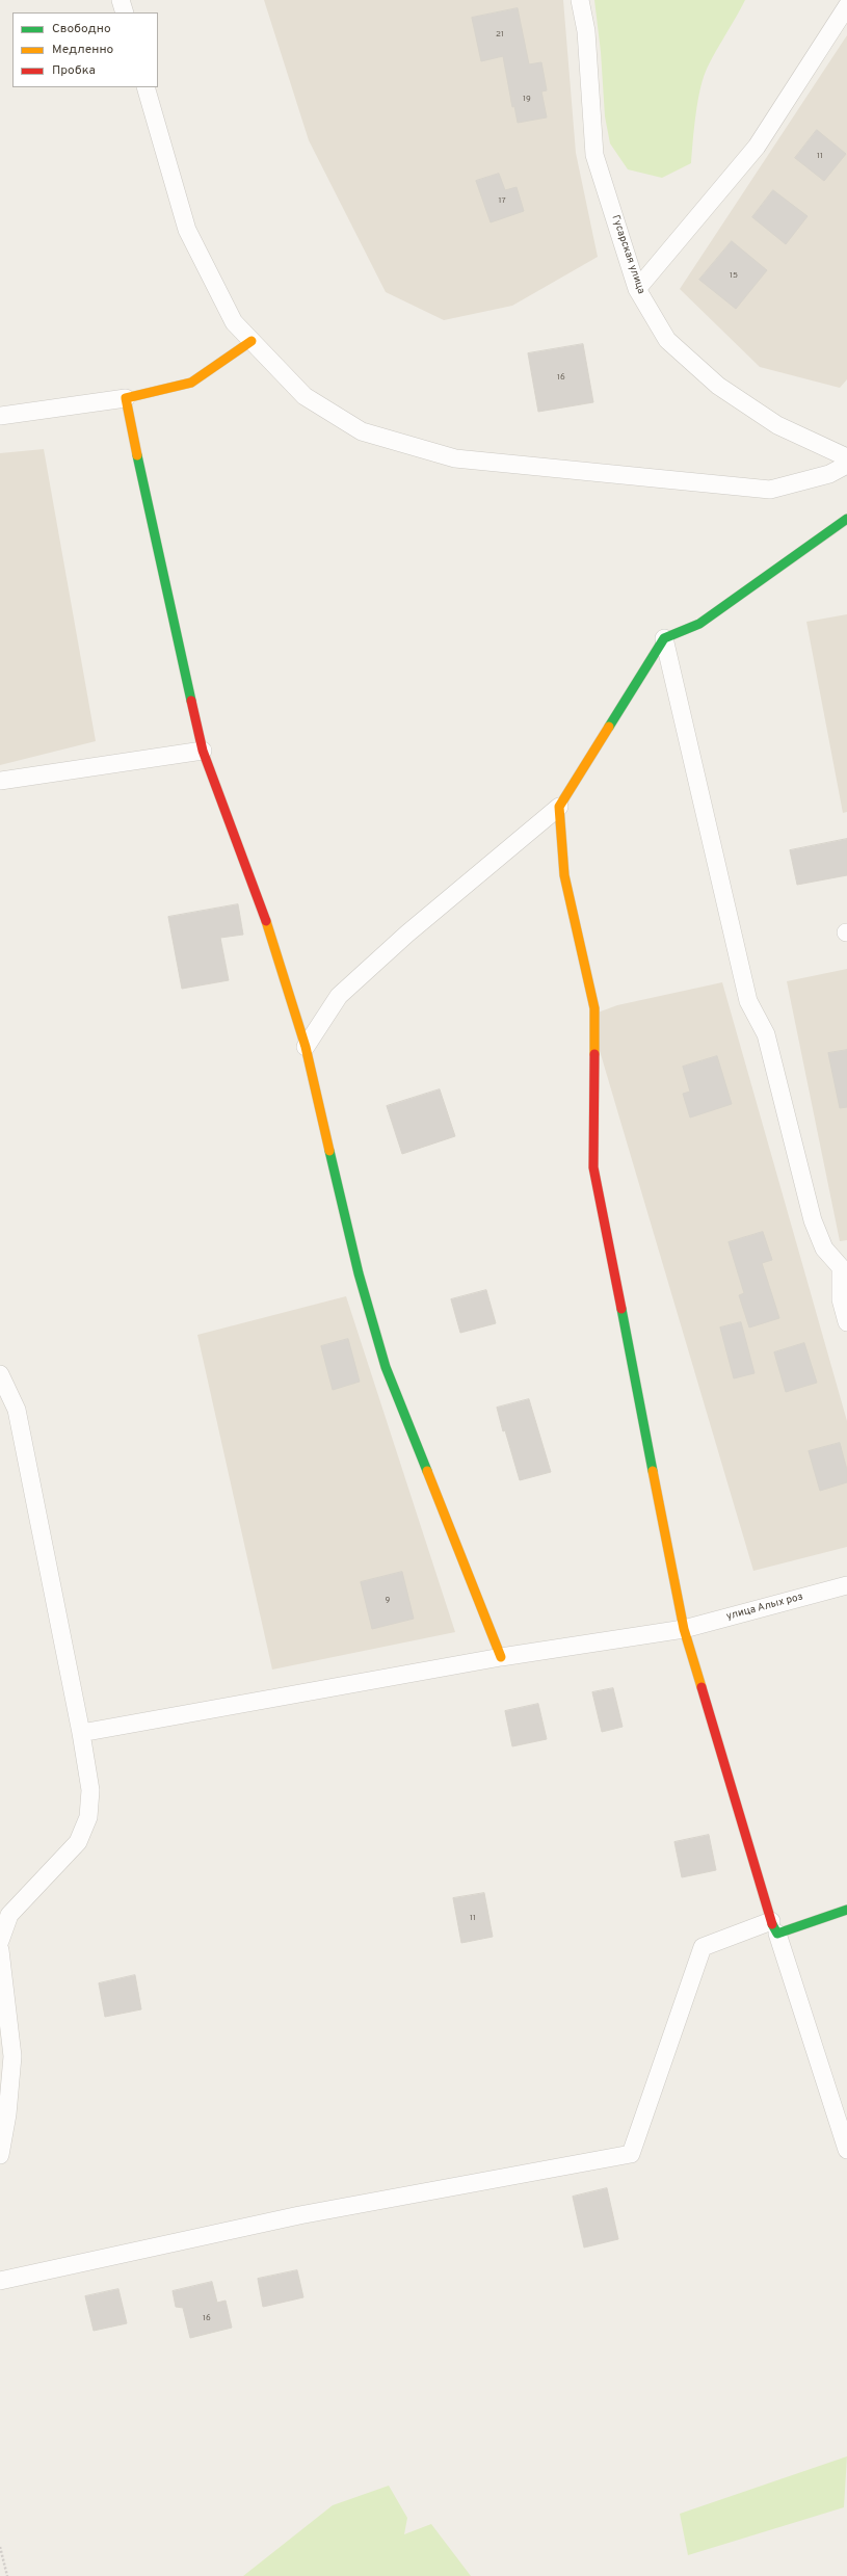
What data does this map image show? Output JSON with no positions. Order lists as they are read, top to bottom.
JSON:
{
  "streets": {
    "street": ["Гусарская улица", "улица Алых роз"]
  },
  "house_numbers": [
    "21",
    "19",
    "11",
    "17",
    "15",
    "16",
    "9",
    "11",
    "16"
  ],
  "legend": ["Свободно", "Медленно", "Пробка"]
}
